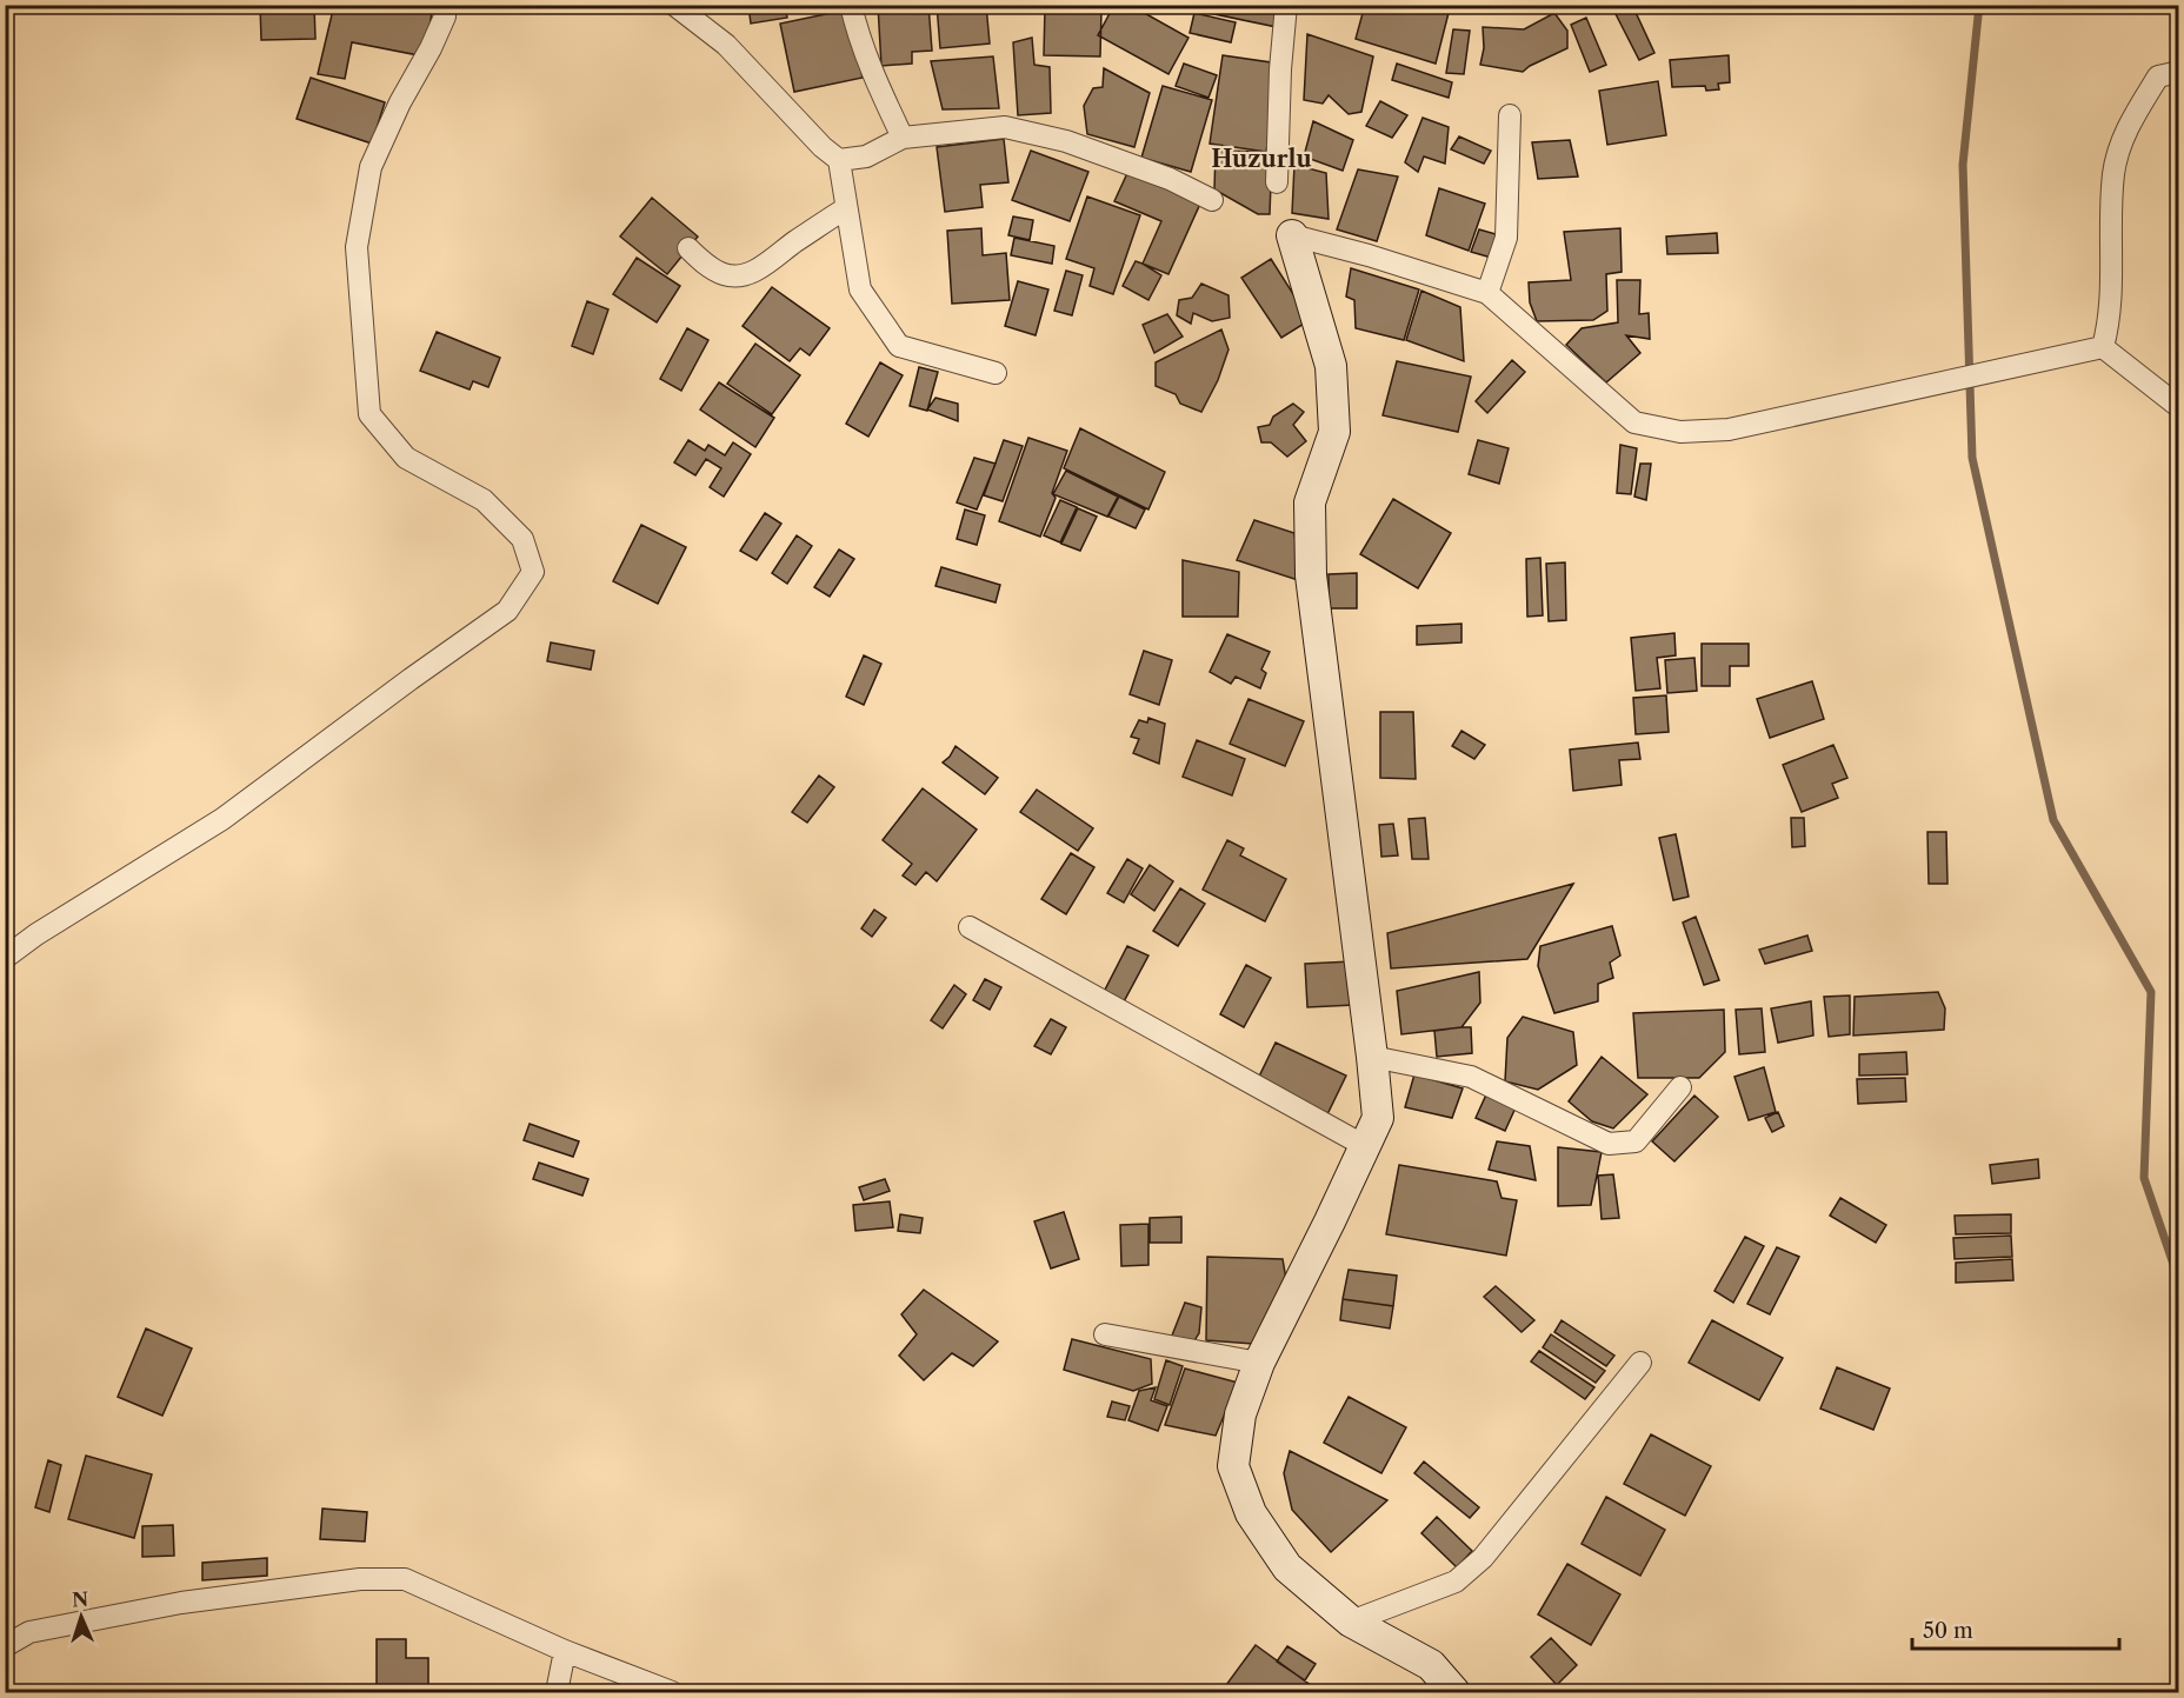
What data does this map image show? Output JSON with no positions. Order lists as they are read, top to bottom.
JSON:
{
  "districts": ["Huzurlu"],
  "scale_bar": "50 m",
  "north": "top"
}
